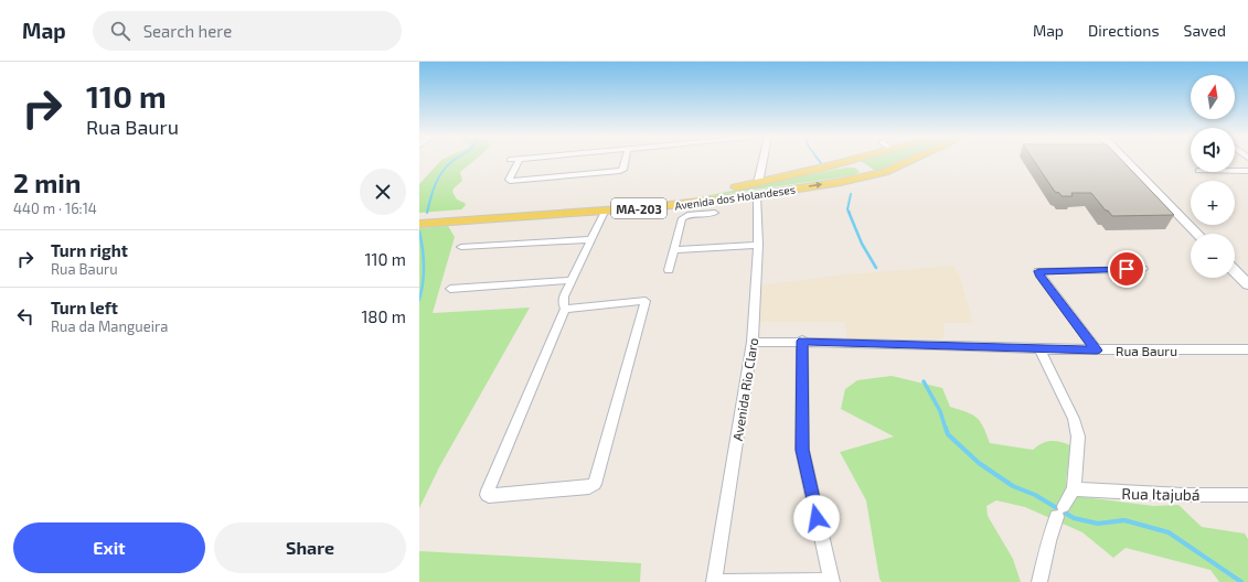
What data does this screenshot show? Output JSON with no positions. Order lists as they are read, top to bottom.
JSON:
{
  "streets": {
    "main road": ["Avenida dos Holandeses", "MA-203"],
    "street": ["Rua Bauru", "Avenida Rio Claro", "Rua Itajubá"]
  },
  "crossings": [
    ["Avenida dos Holandeses", "Avenida Rio Claro"],
    ["Rua Bauru", "Avenida Rio Claro"]
  ],
  "north": "top",
  "page": {
    "header": "Map",
    "search": "Search here",
    "nav": ["Map", "Directions", "Saved"],
    "turn": ["110 m", "Rua Bauru"],
    "map_buttons": ["+", "−"],
    "heading": ["2 min", "440 m · 16:14"],
    "list": [
      {
        "name": "Turn right",
        "note": "Rua Bauru",
        "value": "110 m"
      },
      {
        "name": "Turn left",
        "note": "Rua da Mangueira",
        "value": "180 m"
      }
    ],
    "buttons": ["Exit", "Share"]
  }
}
